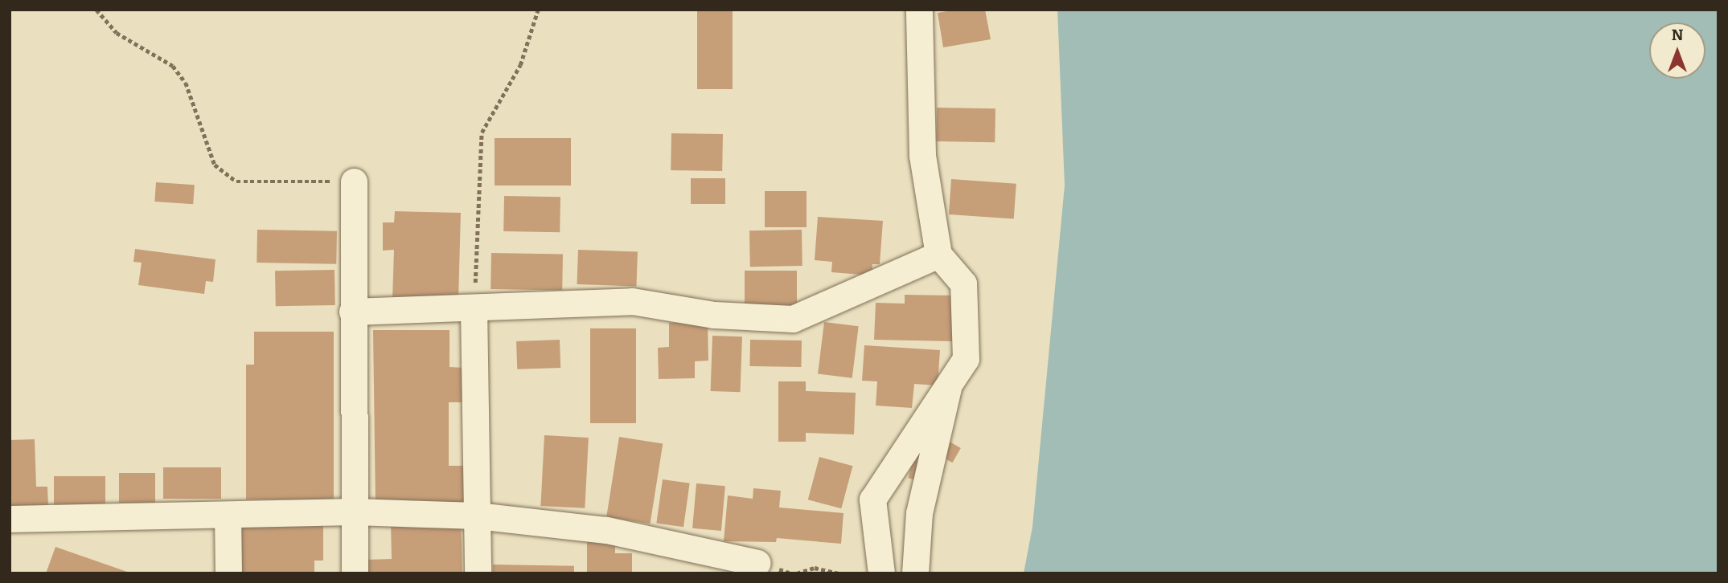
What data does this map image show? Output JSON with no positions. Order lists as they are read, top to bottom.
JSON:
{
  "north": "top"
}
